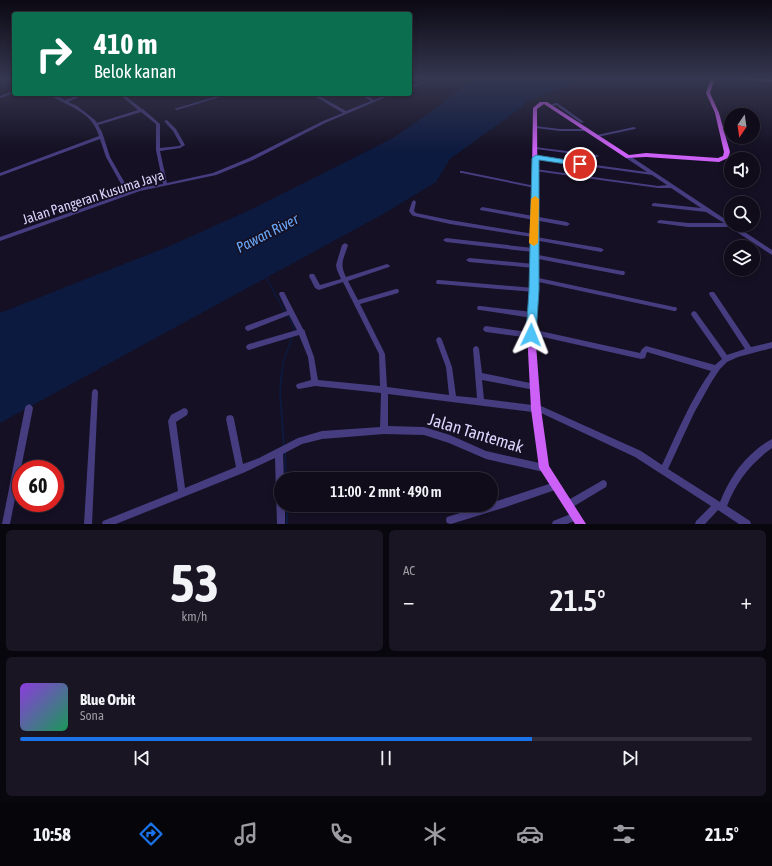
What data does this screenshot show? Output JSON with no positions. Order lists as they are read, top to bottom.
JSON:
{
  "streets": {
    "street": ["Jalan Pangeran Kusuma Jaya", "Jalan Tantemak"]
  },
  "water": ["Pawan River"],
  "north": "bottom",
  "page": {
    "turn": ["410 m", "Belok kanan"],
    "limit": "60",
    "trip": "11:00 · 2 mnt · 490 m",
    "tile": [
      ["53", "km/h"],
      "AC"
    ],
    "heat": ["−", "21.5°", "+"],
    "song": ["Blue Orbit", "Sona"],
    "tabs": ["10:58", "21.5°"]
  }
}
